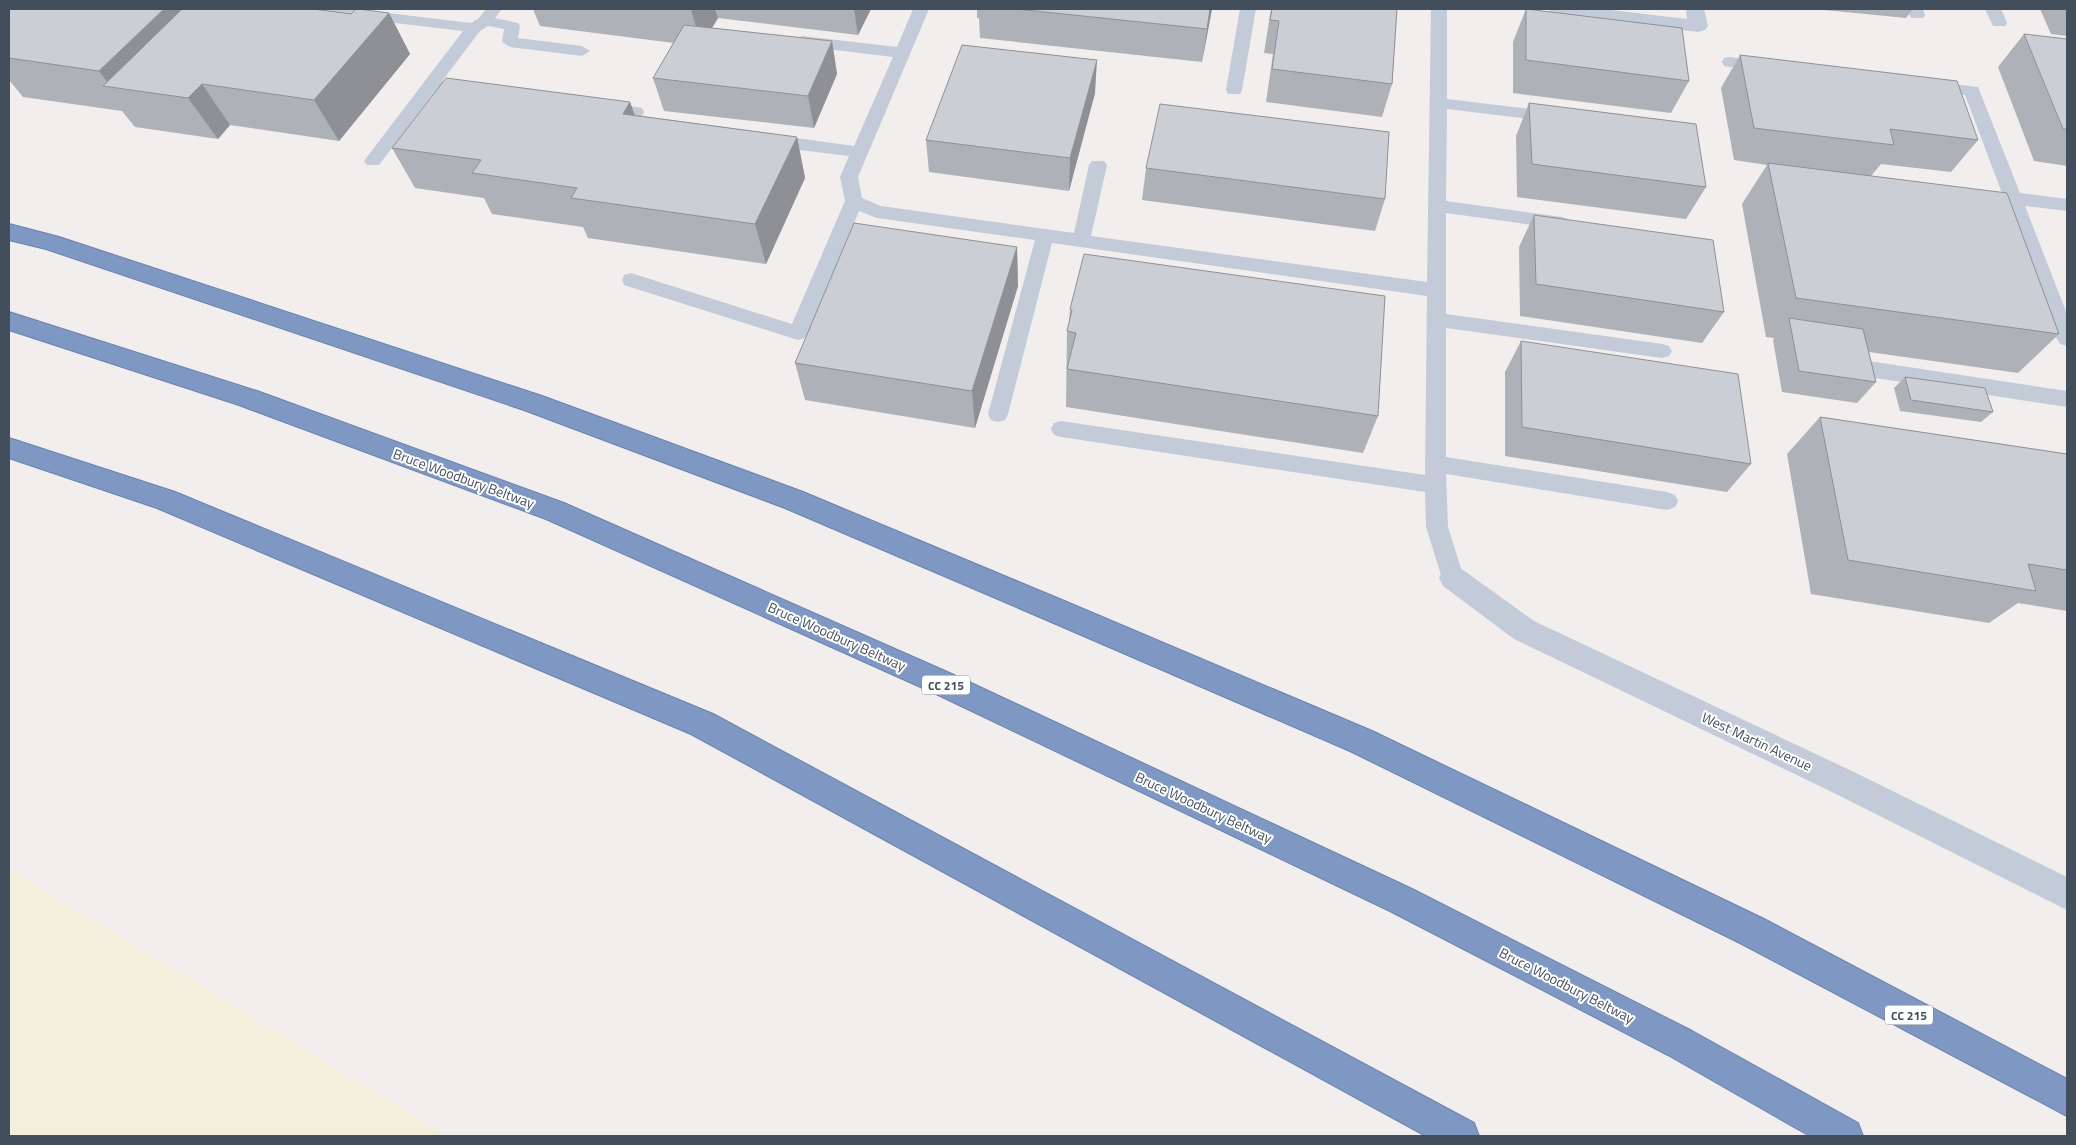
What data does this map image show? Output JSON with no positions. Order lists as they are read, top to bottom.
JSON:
{
  "streets": {
    "highway": ["Bruce Woodbury Beltway", "CC 215"],
    "street": ["West Martin Avenue"]
  }
}
